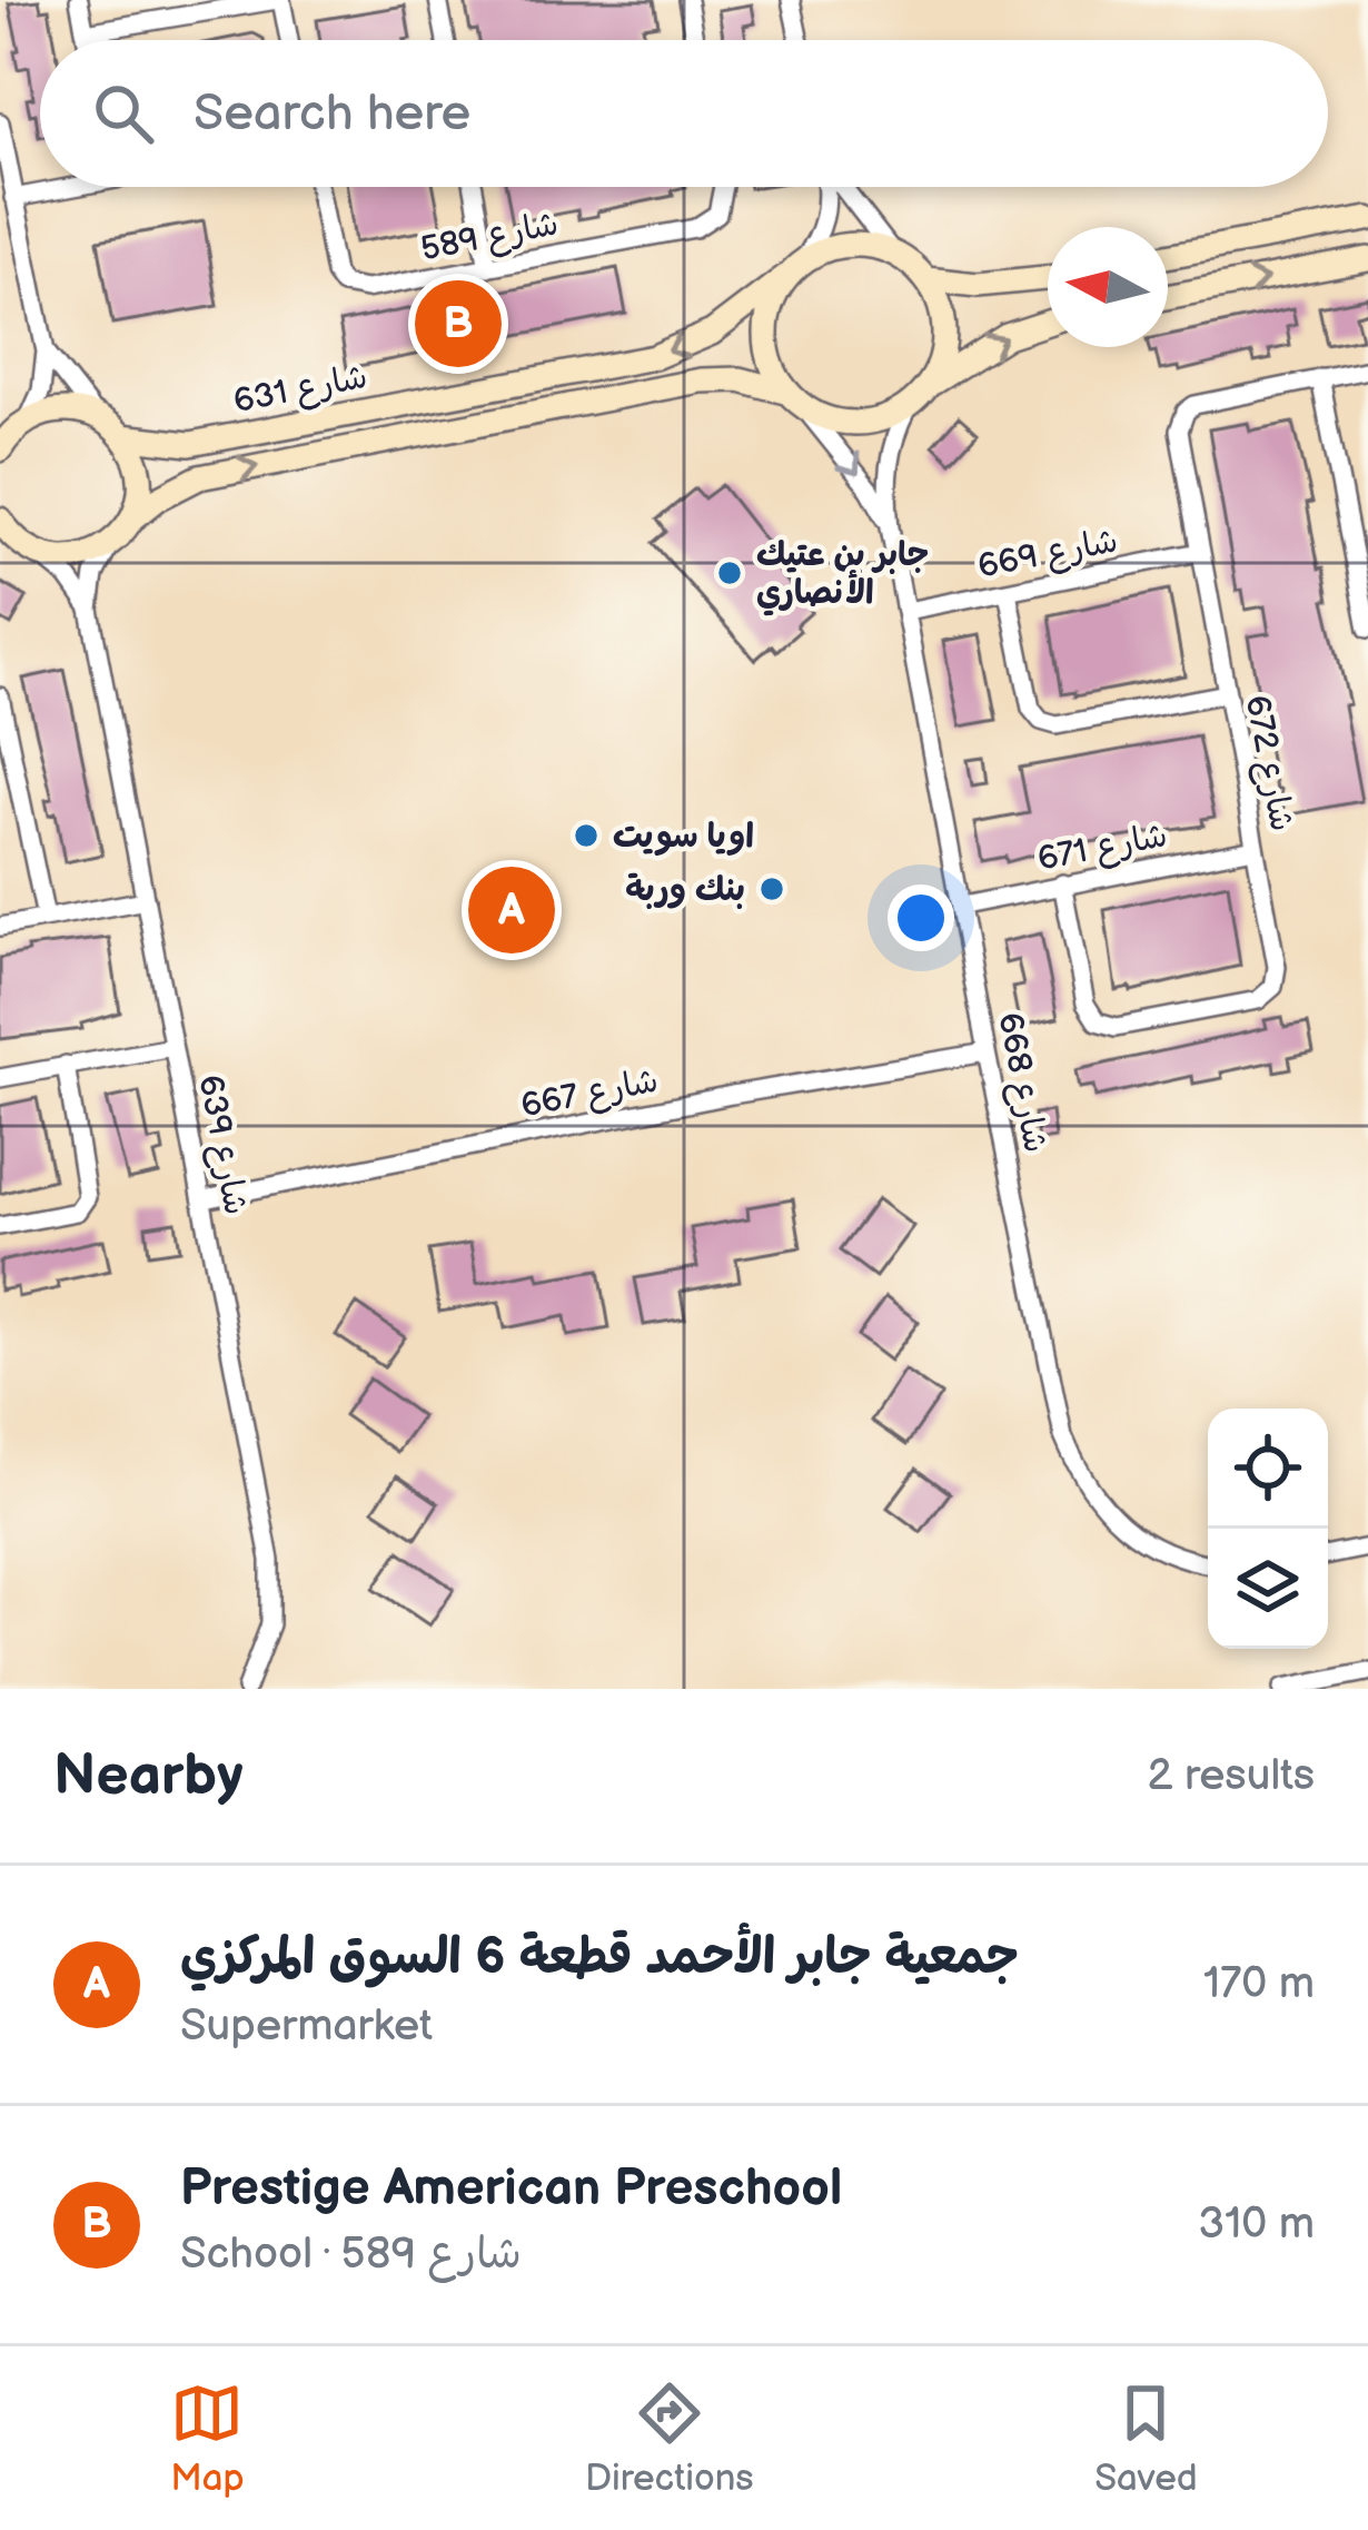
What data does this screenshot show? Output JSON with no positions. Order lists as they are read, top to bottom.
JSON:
{
  "streets": {
    "main road": ["شارع 631"],
    "street": [
      "شارع 589",
      "شارع 669",
      "شارع 672",
      "شارع 671",
      "شارع 668",
      "شارع 667",
      "شارع 639"
    ]
  },
  "crossings": [
    ["شارع 631", "شارع 668"],
    ["شارع 631", "شارع 639"],
    ["شارع 669", "شارع 672"],
    ["شارع 669", "شارع 668"],
    ["شارع 672", "شارع 671"],
    ["شارع 671", "شارع 668"],
    ["شارع 668", "شارع 667"],
    ["شارع 667", "شارع 639"]
  ],
  "places": ["جابر بن عتيك الأنصاري", "اويا سويت", "بنك وربة"],
  "north": "left",
  "page": {
    "search": "Search here",
    "pins": ["B", "A"],
    "heading": ["Nearby", "2 results"],
    "list": [
      {
        "mark": "A",
        "name": "جمعية جابر الأحمد قطعة 6 السوق المركزي",
        "note": "Supermarket",
        "value": "170 m"
      },
      {
        "mark": "B",
        "name": "Prestige American Preschool",
        "note": "School · شارع 589",
        "value": "310 m"
      }
    ],
    "nav": ["Map", "Directions", "Saved"]
  }
}
